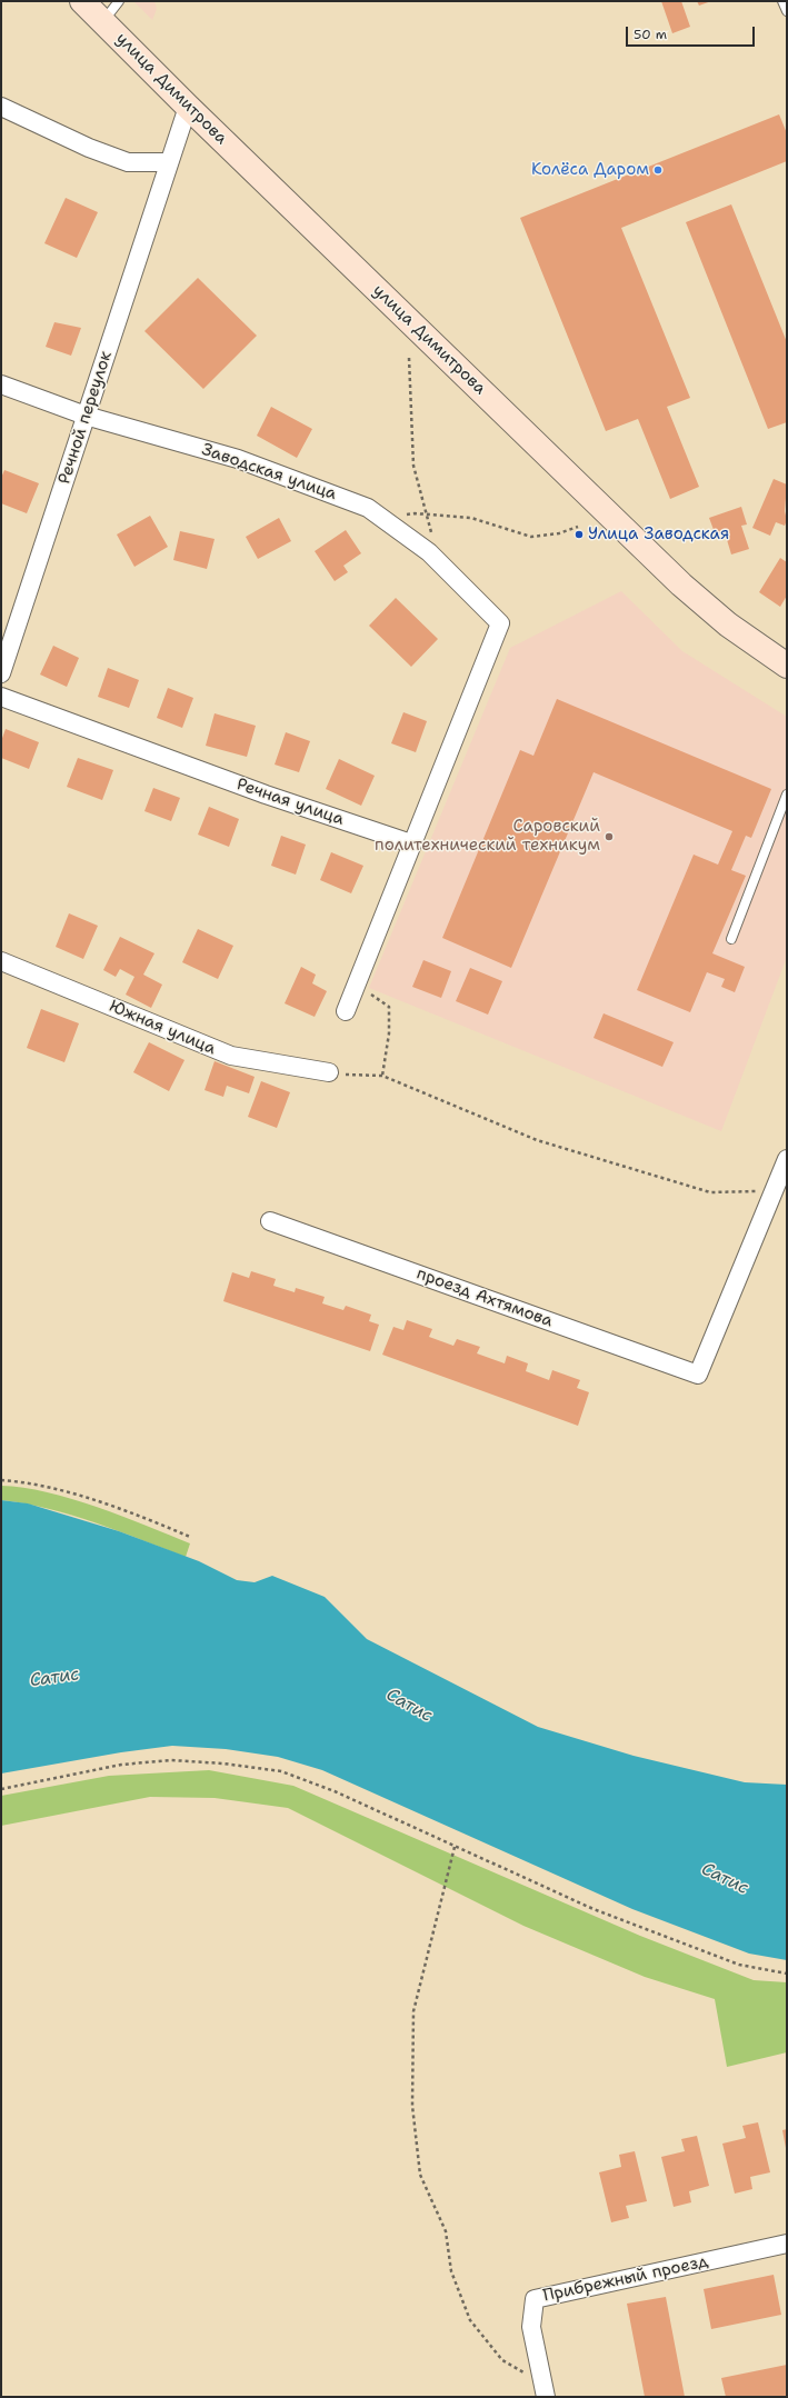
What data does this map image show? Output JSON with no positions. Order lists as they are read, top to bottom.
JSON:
{
  "streets": {
    "street": [
      "улица Димитрова",
      "Речной переулок",
      "Заводская улица",
      "Речная улица",
      "Южная улица",
      "проезд Ахтямова",
      "Прибрежный проезд"
    ]
  },
  "crossings": [
    ["улица Димитрова", "Речной переулок"],
    ["Речной переулок", "Заводская улица"],
    ["Заводская улица", "Речная улица"]
  ],
  "water": ["Сатис"],
  "places": ["Колёса Даром", "Улица Заводская", "Саровский политехнический техникум"],
  "scale_bar": "50 m"
}
